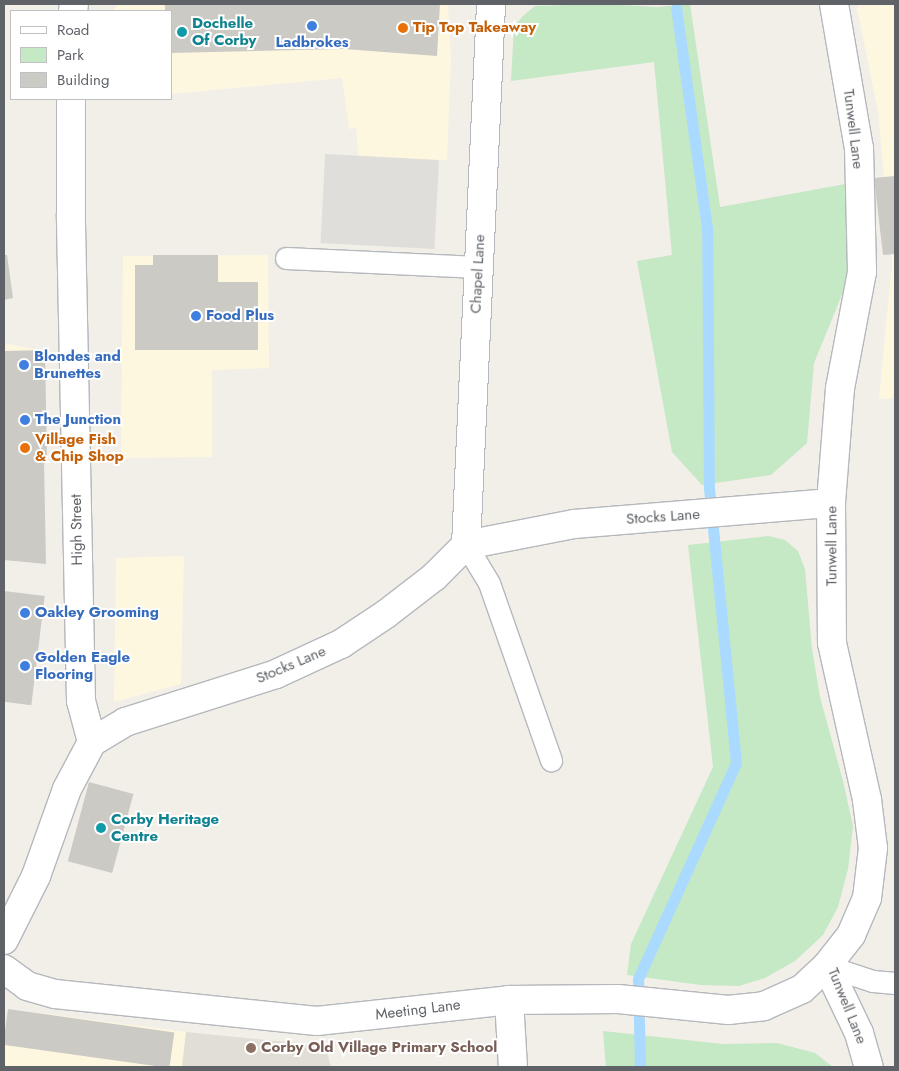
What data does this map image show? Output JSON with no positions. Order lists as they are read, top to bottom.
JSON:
{
  "streets": {
    "street": [
      "Tunwell Lane",
      "Chapel Lane",
      "Stocks Lane",
      "High Street",
      "Meeting Lane"
    ]
  },
  "crossings": [
    ["Tunwell Lane", "Stocks Lane"],
    ["Tunwell Lane", "Meeting Lane"],
    ["Chapel Lane", "Stocks Lane"],
    ["Stocks Lane", "High Street"]
  ],
  "places": [
    "Ladbrokes",
    "Tip Top Takeaway",
    "Dochelle Of Corby",
    "Food Plus",
    "Blondes and Brunettes",
    "The Junction",
    "Village Fish & Chip Shop",
    "Oakley Grooming",
    "Golden Eagle Flooring",
    "Corby Heritage Centre",
    "Corby Old Village Primary School"
  ],
  "legend": ["Road", "Park", "Building"]
}
